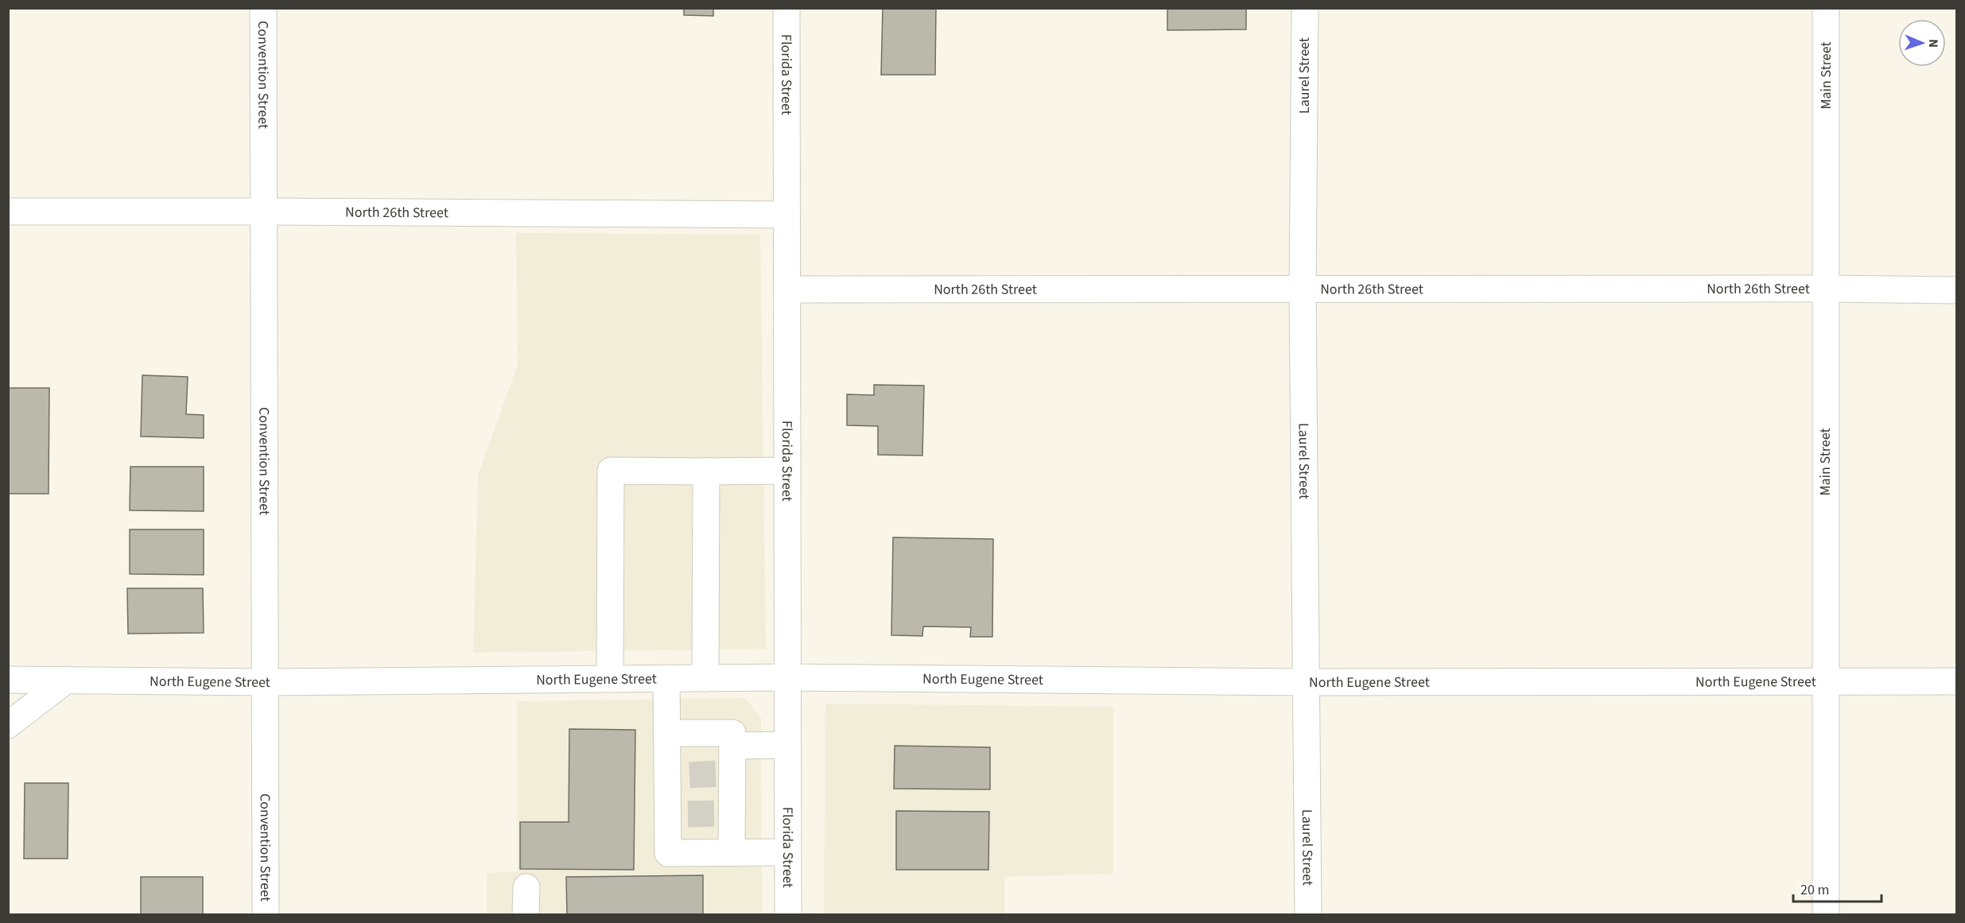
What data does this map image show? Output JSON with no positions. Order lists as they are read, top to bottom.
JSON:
{
  "streets": {
    "street": [
      "Convention Street",
      "Florida Street",
      "Laurel Street",
      "Main Street",
      "North 26th Street",
      "North Eugene Street"
    ]
  },
  "crossings": [
    ["Convention Street", "North 26th Street"],
    ["Convention Street", "North Eugene Street"],
    ["Florida Street", "North 26th Street"],
    ["Florida Street", "North Eugene Street"],
    ["Laurel Street", "North 26th Street"],
    ["Laurel Street", "North Eugene Street"],
    ["Main Street", "North 26th Street"],
    ["Main Street", "North Eugene Street"]
  ],
  "scale_bar": "20 m",
  "north": "right"
}
